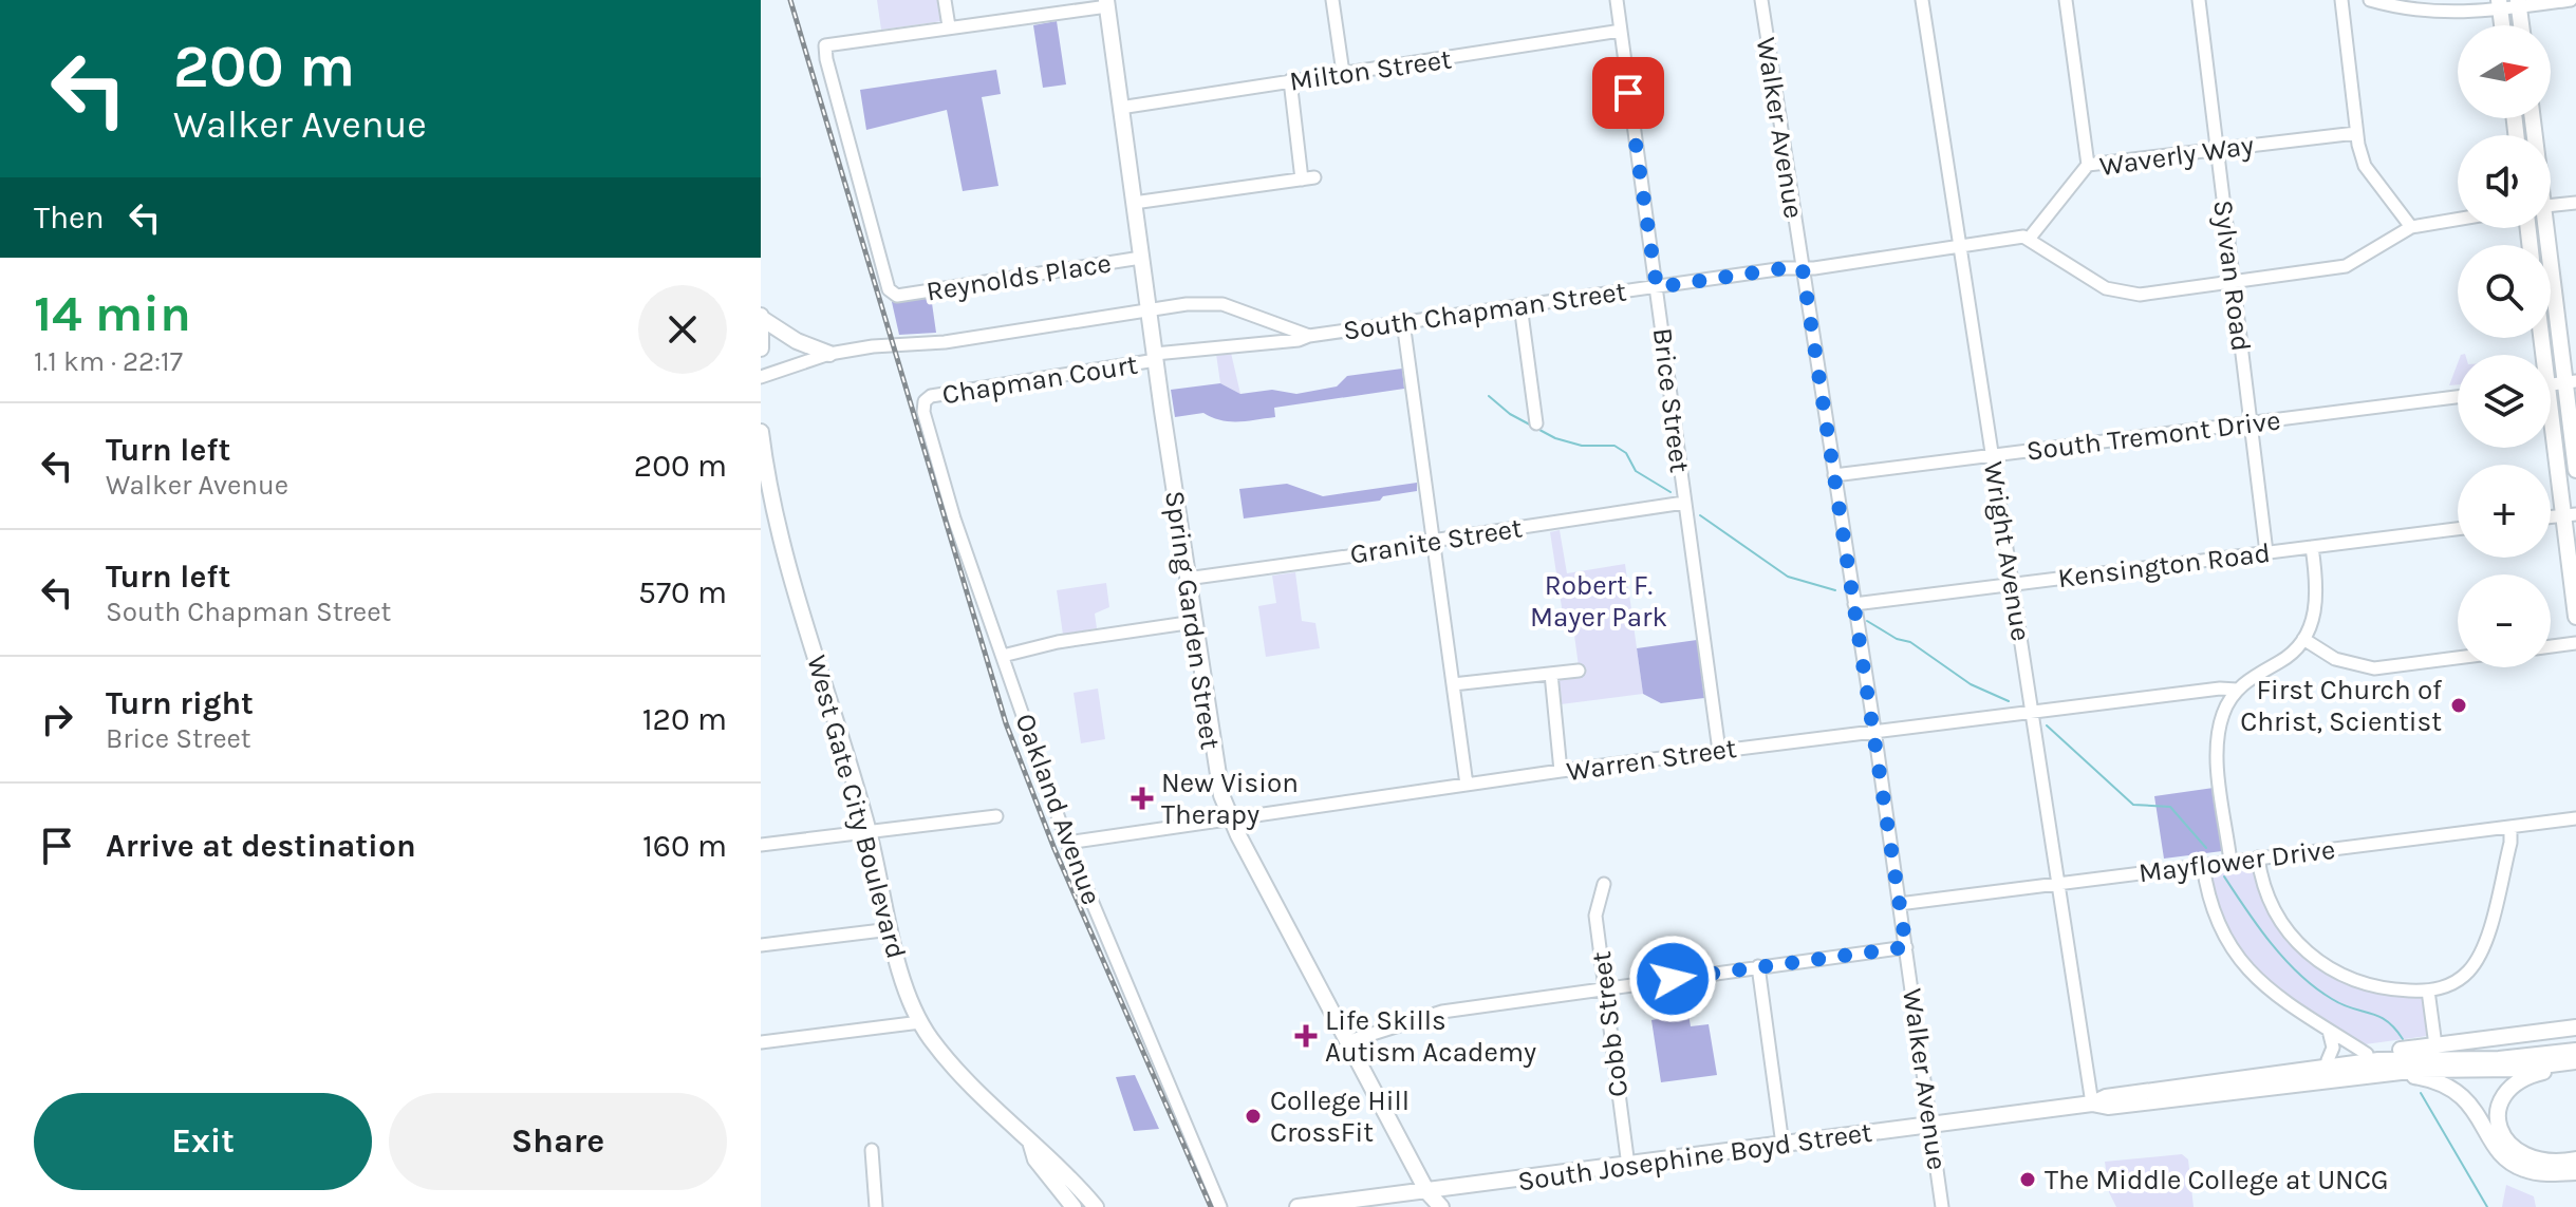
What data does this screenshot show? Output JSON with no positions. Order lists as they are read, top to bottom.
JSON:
{
  "streets": {
    "main road": ["Spring Garden Street", "West Gate City Boulevard", "South Josephine Boyd Street"],
    "street": [
      "Milton Street",
      "Walker Avenue",
      "Waverly Way",
      "Sylvan Road",
      "Reynolds Place",
      "South Chapman Street",
      "Chapman Court",
      "Brice Street",
      "South Tremont Drive",
      "Granite Street",
      "Wright Avenue",
      "Kensington Road",
      "Warren Street",
      "Oakland Avenue",
      "Mayflower Drive",
      "Cobb Street"
    ]
  },
  "crossings": [
    ["Milton Street", "Brice Street"],
    ["Milton Street", "Spring Garden Street"],
    ["Walker Avenue", "South Chapman Street"],
    ["Walker Avenue", "South Tremont Drive"],
    ["Walker Avenue", "Kensington Road"],
    ["Walker Avenue", "Warren Street"],
    ["Walker Avenue", "Mayflower Drive"],
    ["Walker Avenue", "South Josephine Boyd Street"],
    ["Waverly Way", "Sylvan Road"],
    ["Waverly Way", "South Chapman Street"],
    ["Sylvan Road", "South Tremont Drive"],
    ["Sylvan Road", "Kensington Road"],
    ["Reynolds Place", "Spring Garden Street"],
    ["South Chapman Street", "Chapman Court"],
    ["South Chapman Street", "Brice Street"],
    ["South Chapman Street", "Wright Avenue"],
    ["South Chapman Street", "Spring Garden Street"],
    ["Chapman Court", "Spring Garden Street"],
    ["Chapman Court", "Oakland Avenue"],
    ["Brice Street", "Granite Street"],
    ["Brice Street", "Warren Street"],
    ["South Tremont Drive", "Wright Avenue"],
    ["Granite Street", "Spring Garden Street"],
    ["Wright Avenue", "Kensington Road"],
    ["Wright Avenue", "Warren Street"],
    ["Wright Avenue", "Mayflower Drive"],
    ["Wright Avenue", "South Josephine Boyd Street"],
    ["Spring Garden Street", "Warren Street"],
    ["Spring Garden Street", "South Josephine Boyd Street"],
    ["Warren Street", "Oakland Avenue"],
    ["Cobb Street", "South Josephine Boyd Street"]
  ],
  "parks": ["Robert F. Mayer Park"],
  "places": {
    "other": ["First Church of Christ, Scientist", "College Hill CrossFit", "The Middle College at UNCG"],
    "health": ["New Vision Therapy", "Life Skills Autism Academy"]
  },
  "north": "right",
  "page": {
    "turn": ["200 m", "Walker Avenue"],
    "map_buttons": ["+", "−"],
    "then": "Then",
    "heading": ["14 min", "1.1 km · 22:17"],
    "list": [
      {
        "name": "Turn left",
        "note": "Walker Avenue",
        "value": "200 m"
      },
      {
        "name": "Turn left",
        "note": "South Chapman Street",
        "value": "570 m"
      },
      {
        "name": "Turn right",
        "note": "Brice Street",
        "value": "120 m"
      },
      {
        "name": "Arrive at destination",
        "value": "160 m"
      }
    ],
    "buttons": ["Exit", "Share"]
  }
}
